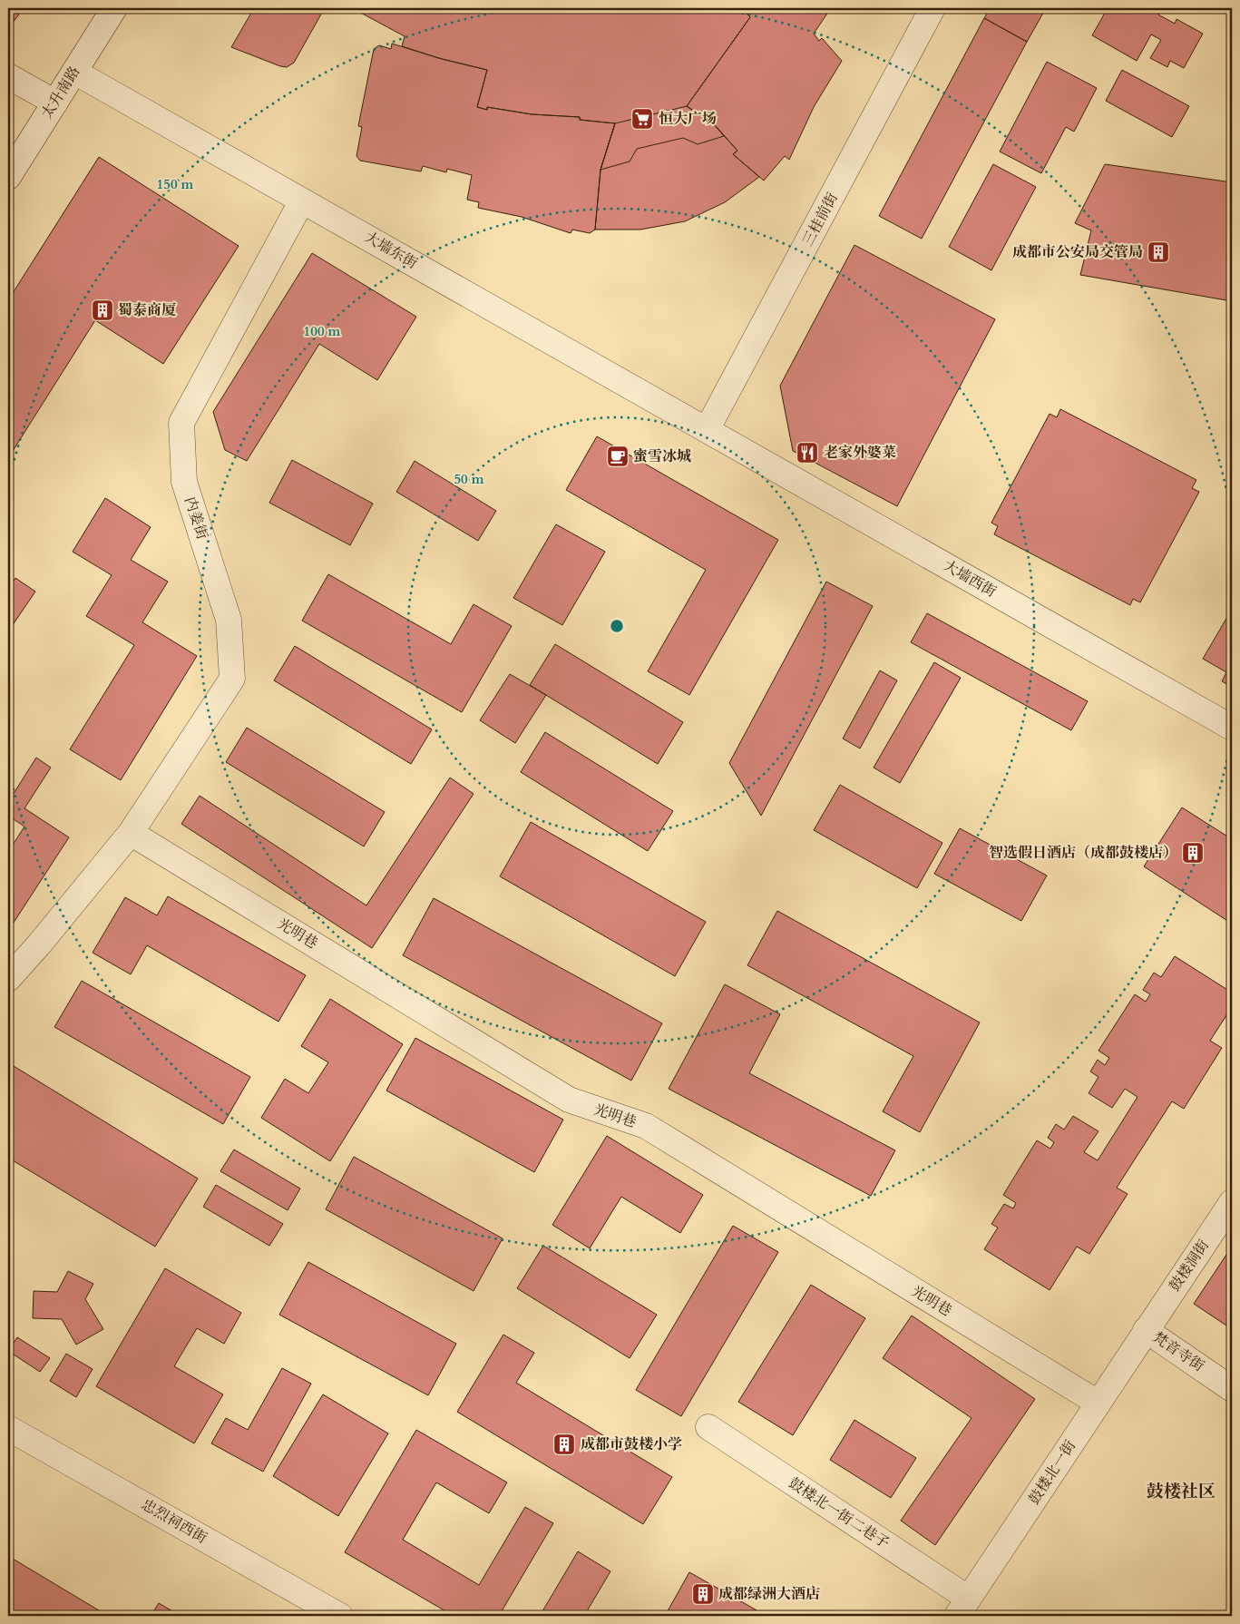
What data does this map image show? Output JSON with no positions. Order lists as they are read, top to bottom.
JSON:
{
  "streets": {
    "street": [
      "太升南路",
      "三桂前街",
      "大墙东街",
      "内姜街",
      "大墙西街",
      "光明巷",
      "鼓楼洞街",
      "梵音寺街",
      "鼓楼北一街",
      "鼓楼北一街二巷子",
      "忠烈祠西街"
    ]
  },
  "crossings": [
    ["太升南路", "大墙东街"],
    ["三桂前街", "大墙东街"],
    ["三桂前街", "大墙西街"],
    ["大墙东街", "内姜街"],
    ["大墙东街", "大墙西街"],
    ["内姜街", "光明巷"],
    ["光明巷", "鼓楼北一街"],
    ["鼓楼洞街", "梵音寺街"],
    ["鼓楼洞街", "鼓楼北一街"],
    ["梵音寺街", "鼓楼北一街"],
    ["鼓楼北一街", "鼓楼北一街二巷子"]
  ],
  "districts": ["鼓楼社区"],
  "places": {
    "supermarket": ["恒大广场"],
    "building": [
      "成都市公安局交管局",
      "蜀泰商厦",
      "智选假日酒店（成都鼓楼店）",
      "成都市鼓楼小学",
      "成都绿洲大酒店"
    ],
    "restaurant": ["老家外婆菜"],
    "cafe": ["蜜雪冰城"]
  },
  "rings": ["150 m", "100 m", "50 m"]
}
